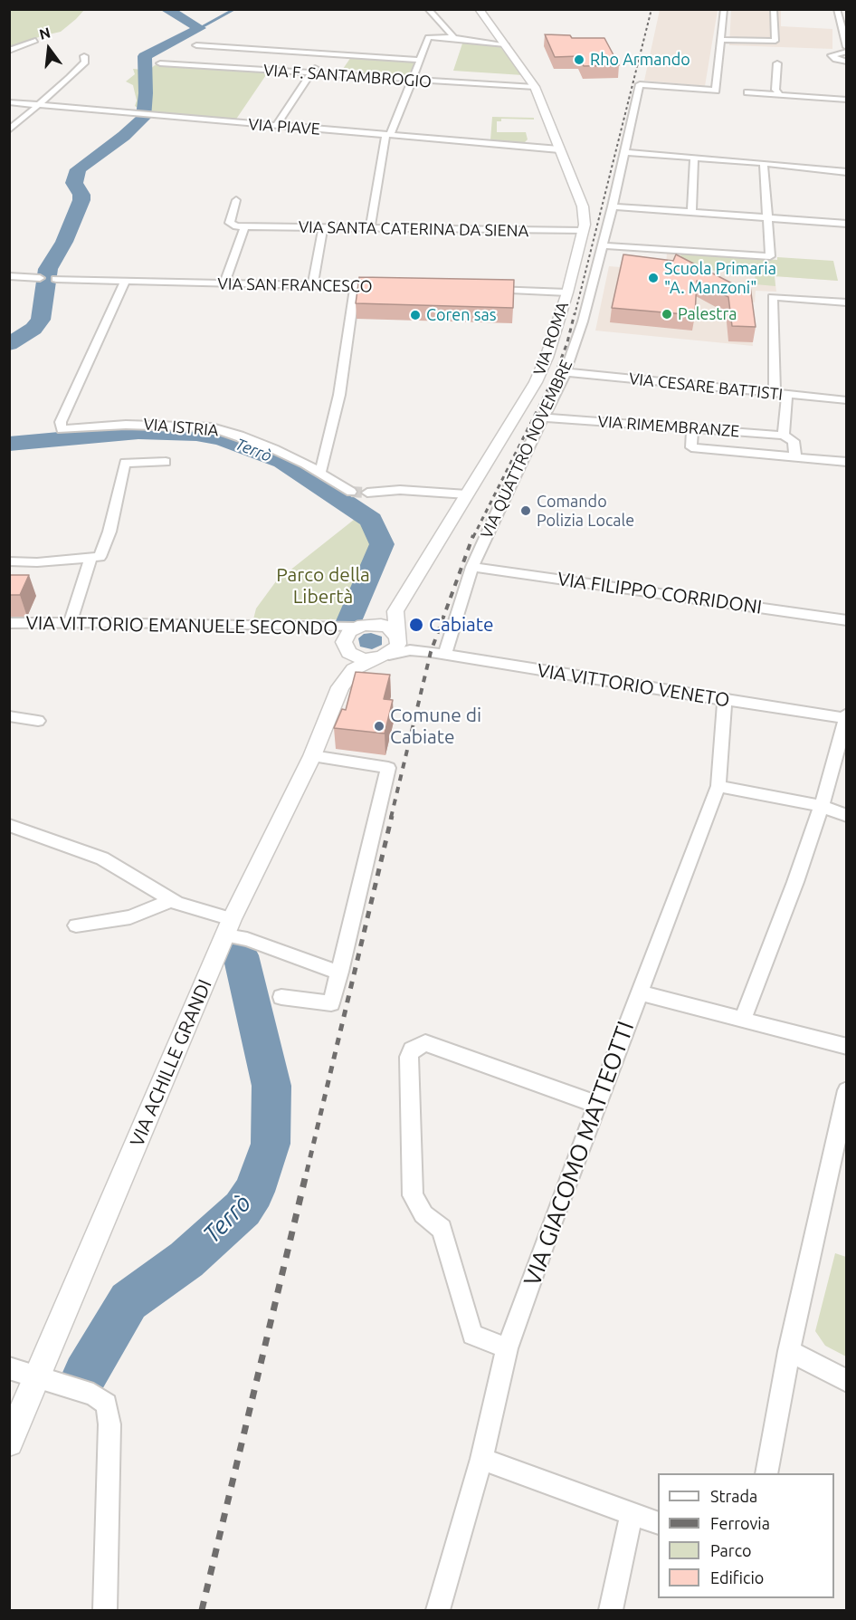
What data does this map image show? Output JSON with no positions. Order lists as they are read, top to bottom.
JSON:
{
  "streets": {
    "street": [
      "VIA F. SANTAMBROGIO",
      "VIA PIAVE",
      "VIA SANTA CATERINA DA SIENA",
      "VIA SAN FRANCESCO",
      "VIA ROMA",
      "VIA CESARE BATTISTI",
      "VIA RIMEMBRANZE",
      "VIA ISTRIA",
      "VIA QUATTRO NOVEMBRE",
      "VIA FILIPPO CORRIDONI",
      "VIA VITTORIO EMANUELE SECONDO",
      "VIA VITTORIO VENETO",
      "VIA ACHILLE GRANDI",
      "VIA GIACOMO MATTEOTTI"
    ]
  },
  "crossings": [
    ["VIA F. SANTAMBROGIO", "VIA ROMA"],
    ["VIA PIAVE", "VIA ROMA"],
    ["VIA SANTA CATERINA DA SIENA", "VIA ROMA"],
    ["VIA SAN FRANCESCO", "VIA ISTRIA"],
    ["VIA CESARE BATTISTI", "VIA QUATTRO NOVEMBRE"],
    ["VIA RIMEMBRANZE", "VIA QUATTRO NOVEMBRE"],
    ["VIA QUATTRO NOVEMBRE", "VIA FILIPPO CORRIDONI"],
    ["VIA QUATTRO NOVEMBRE", "VIA VITTORIO VENETO"],
    ["VIA VITTORIO EMANUELE SECONDO", "VIA VITTORIO VENETO"],
    ["VIA VITTORIO EMANUELE SECONDO", "VIA ACHILLE GRANDI"],
    ["VIA VITTORIO VENETO", "VIA ACHILLE GRANDI"],
    ["VIA VITTORIO VENETO", "VIA GIACOMO MATTEOTTI"]
  ],
  "water": ["Terrò"],
  "parks": ["Parco della Libertà"],
  "places": [
    "Rho Armando",
    "Scuola Primaria \"A. Manzoni\"",
    "Palestra",
    "Coren sas",
    "Comando Polizia Locale",
    "Cabiate",
    "Comune di Cabiate"
  ],
  "legend": [
    "Strada",
    "Ferrovia",
    "Parco",
    "Edificio"
  ],
  "north": "top"
}
